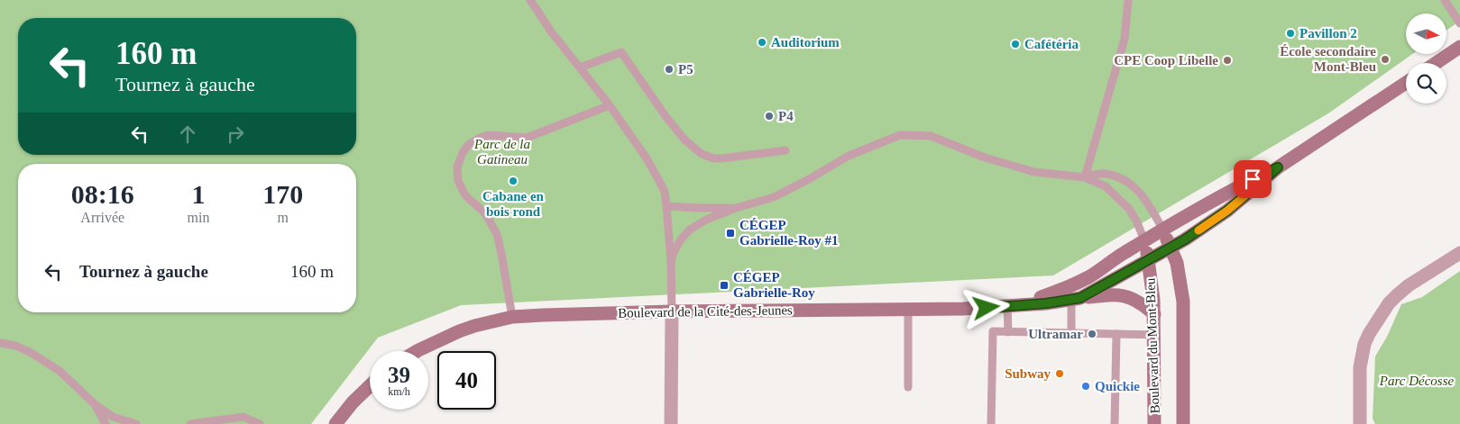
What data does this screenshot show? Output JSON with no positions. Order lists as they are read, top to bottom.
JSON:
{
  "streets": {
    "street": ["Boulevard de la Cité-des-Jeunes", "Boulevard du Mont-Bleu"]
  },
  "crossings": [
    ["Boulevard de la Cité-des-Jeunes", "Boulevard du Mont-Bleu"]
  ],
  "parks": ["Parc de la Gatineau", "Parc Décosse"],
  "places": {
    "other": [
      "Pavillon 2",
      "Auditorium",
      "Cafétéria",
      "École secondaire Mont-Bleu",
      "CPE Coop Libelle",
      "P5",
      "P4",
      "Cabane en bois rond",
      "Ultramar",
      "Subway",
      "Quickie"
    ],
    "transit": ["CÉGEP Gabrielle-Roy #1", "CÉGEP Gabrielle-Roy"]
  },
  "north": "right",
  "page": {
    "turn": ["160 m", "Tournez à gauche"],
    "eta": [
      "08:16",
      "Arrivée",
      "1",
      "min",
      "170",
      "m"
    ],
    "list": [
      {
        "name": "Tournez à gauche",
        "value": "160 m"
      }
    ],
    "speed": "39 km/h",
    "limit": "40"
  }
}
